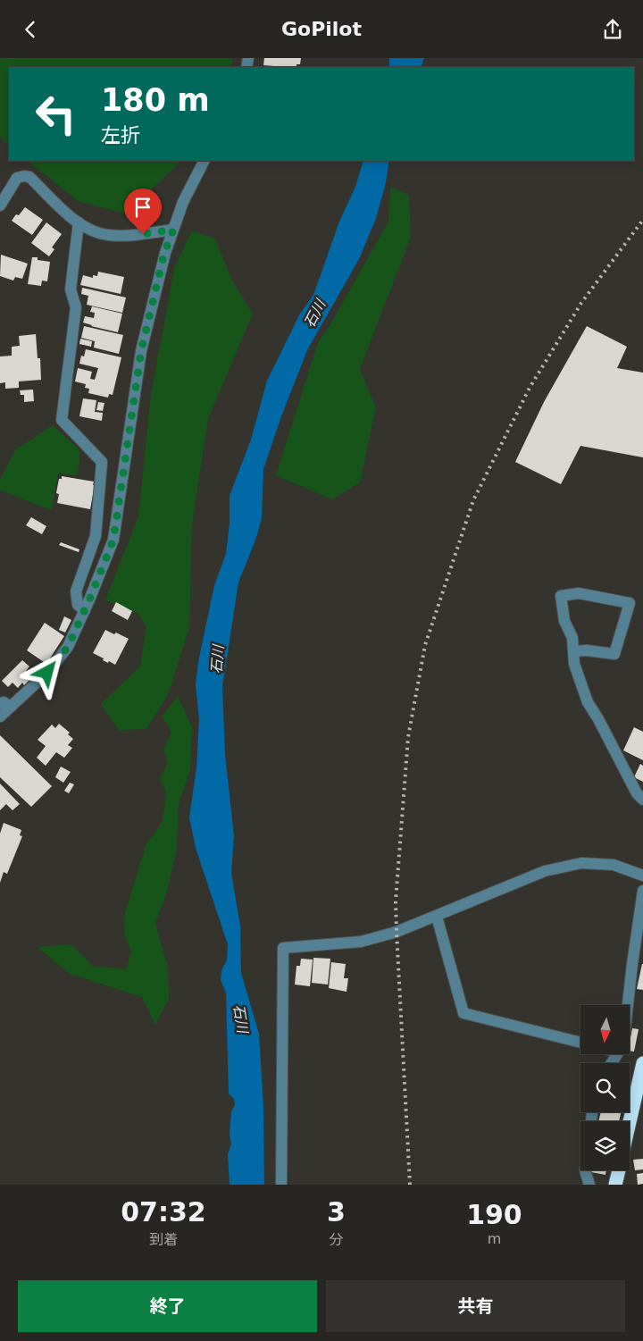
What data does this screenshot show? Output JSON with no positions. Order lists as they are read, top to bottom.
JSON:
{
  "water": ["石川"],
  "north": "bottom",
  "page": {
    "header": "GoPilot",
    "turn": ["180 m", "左折"],
    "eta": [
      "07:32",
      "到着",
      "3",
      "分",
      "190",
      "m"
    ],
    "buttons": ["終了", "共有"]
  }
}
